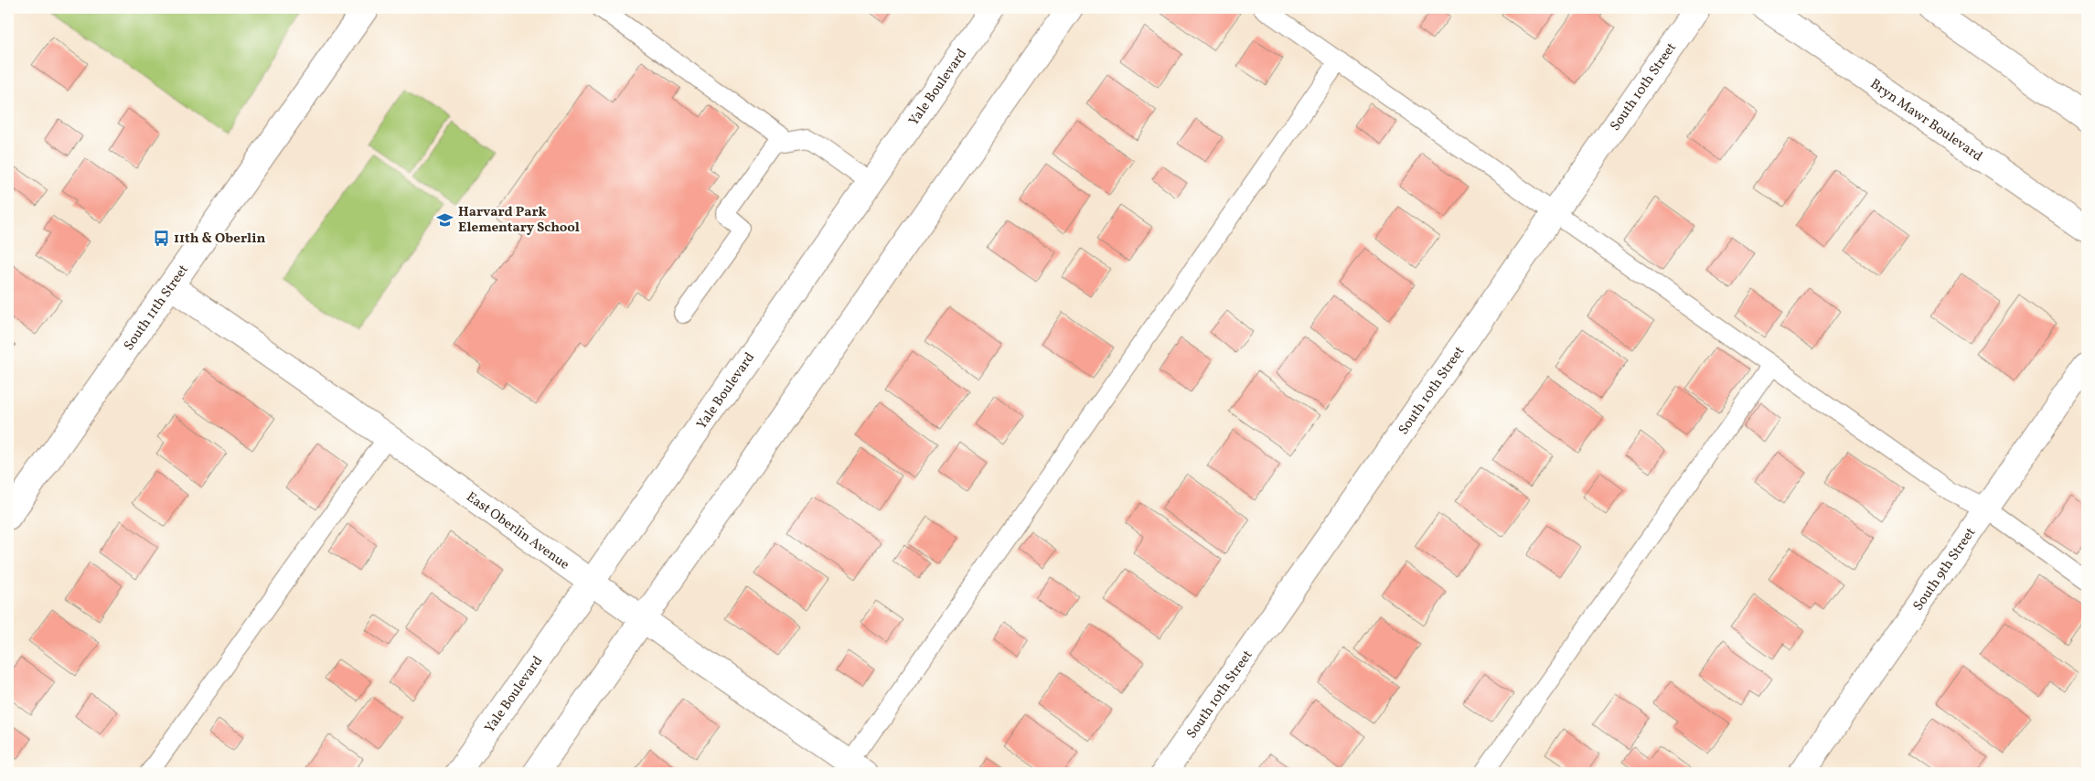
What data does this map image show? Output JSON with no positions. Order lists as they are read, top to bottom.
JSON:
{
  "streets": {
    "street": [
      "Yale Boulevard",
      "South 10th Street",
      "Bryn Mawr Boulevard",
      "South 11th Street",
      "East Oberlin Avenue",
      "South 9th Street"
    ]
  },
  "crossings": [
    ["Yale Boulevard", "East Oberlin Avenue"],
    ["South 11th Street", "East Oberlin Avenue"]
  ],
  "places": {
    "school or university": ["Harvard Park Elementary School"],
    "bus stop": ["11th & Oberlin"]
  }
}
